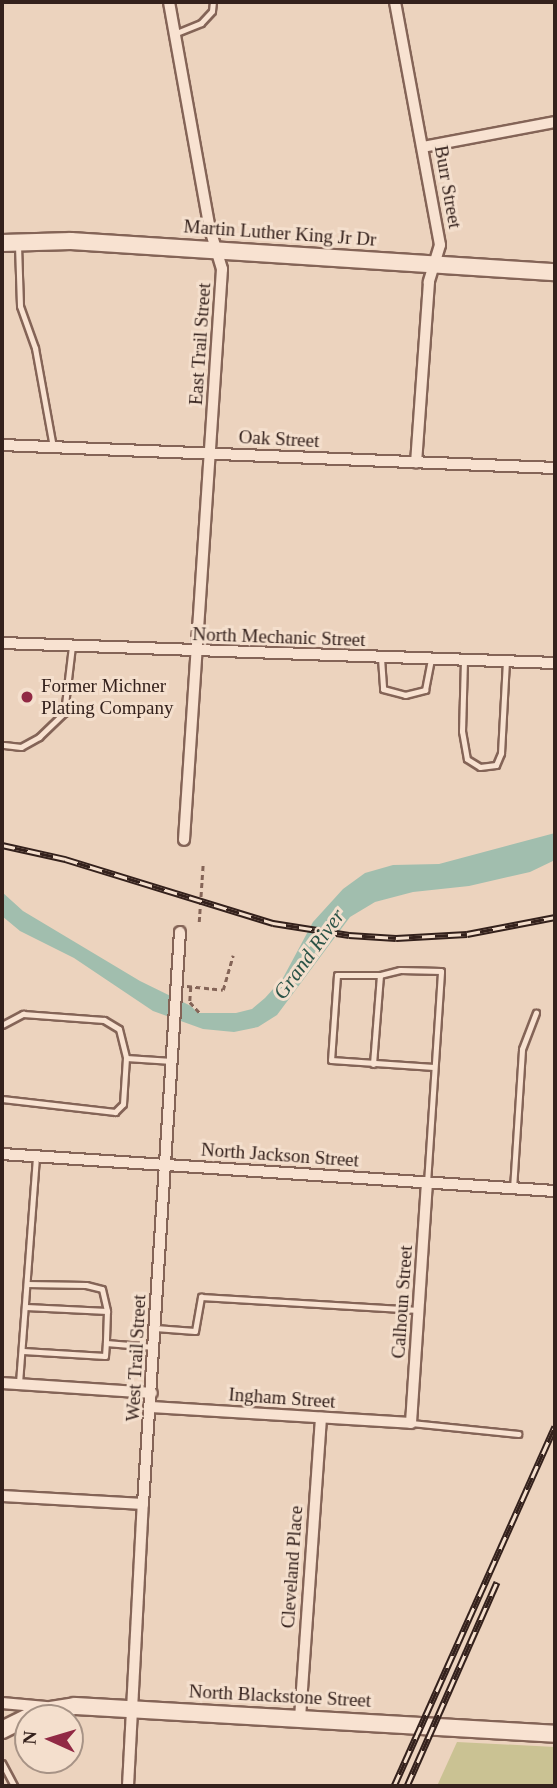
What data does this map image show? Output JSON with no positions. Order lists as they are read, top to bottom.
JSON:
{
  "streets": {
    "main road": ["Martin Luther King Jr Dr", "North Blackstone Street"],
    "street": [
      "Burr Street",
      "East Trail Street",
      "Oak Street",
      "North Mechanic Street",
      "North Jackson Street",
      "Calhoun Street",
      "West Trail Street",
      "Ingham Street",
      "Cleveland Place"
    ]
  },
  "crossings": [
    ["Burr Street", "Martin Luther King Jr Dr"],
    ["Burr Street", "Oak Street"],
    ["Martin Luther King Jr Dr", "East Trail Street"],
    ["East Trail Street", "Oak Street"],
    ["East Trail Street", "North Mechanic Street"],
    ["North Jackson Street", "Calhoun Street"],
    ["North Jackson Street", "West Trail Street"],
    ["Calhoun Street", "Ingham Street"],
    ["West Trail Street", "Ingham Street"],
    ["West Trail Street", "North Blackstone Street"],
    ["Ingham Street", "Cleveland Place"],
    ["Cleveland Place", "North Blackstone Street"]
  ],
  "water": ["Grand River"],
  "places": ["Former Michner Plating Company"],
  "north": "left"
}
